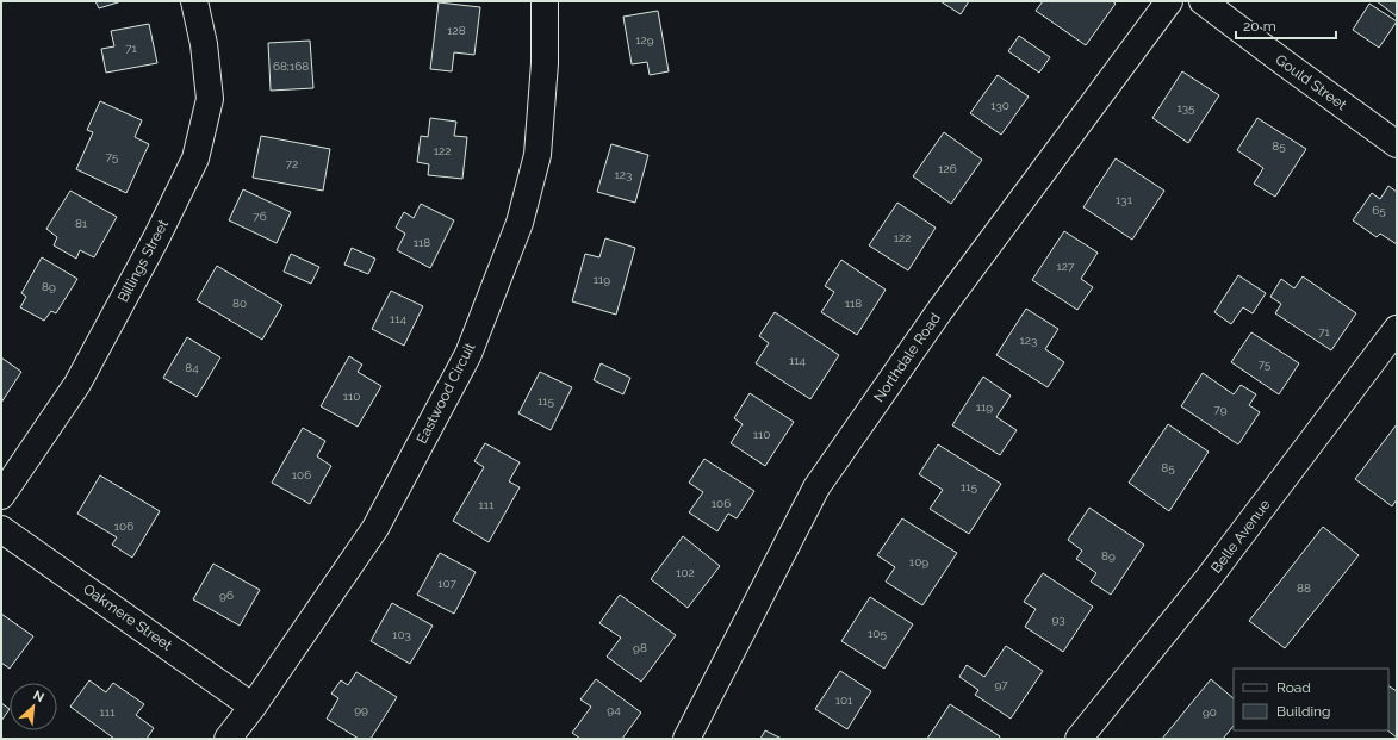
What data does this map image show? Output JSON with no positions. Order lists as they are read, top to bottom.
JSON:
{
  "streets": {
    "street": [
      "Gould Street",
      "Billings Street",
      "Northdale Road",
      "Eastwood Circuit",
      "Belle Avenue",
      "Oakmere Street"
    ]
  },
  "crossings": [
    ["Eastwood Circuit", "Oakmere Street"]
  ],
  "house_numbers": [
    "128",
    "129",
    "71",
    "68;168",
    "130",
    "135",
    "85",
    "122",
    "75",
    "72",
    "126",
    "123",
    "131",
    "65",
    "76",
    "81",
    "122",
    "118",
    "127",
    "119",
    "89",
    "80",
    "118",
    "114",
    "71",
    "123",
    "114",
    "75",
    "84",
    "110",
    "115",
    "119",
    "79",
    "110",
    "85",
    "106",
    "115",
    "106",
    "111",
    "106",
    "89",
    "109",
    "102",
    "107",
    "88",
    "96",
    "93",
    "105",
    "103",
    "98",
    "97",
    "101",
    "99",
    "94",
    "111",
    "90"
  ],
  "legend": ["Road", "Building"],
  "scale_bar": "20 m",
  "north": "top right"
}
